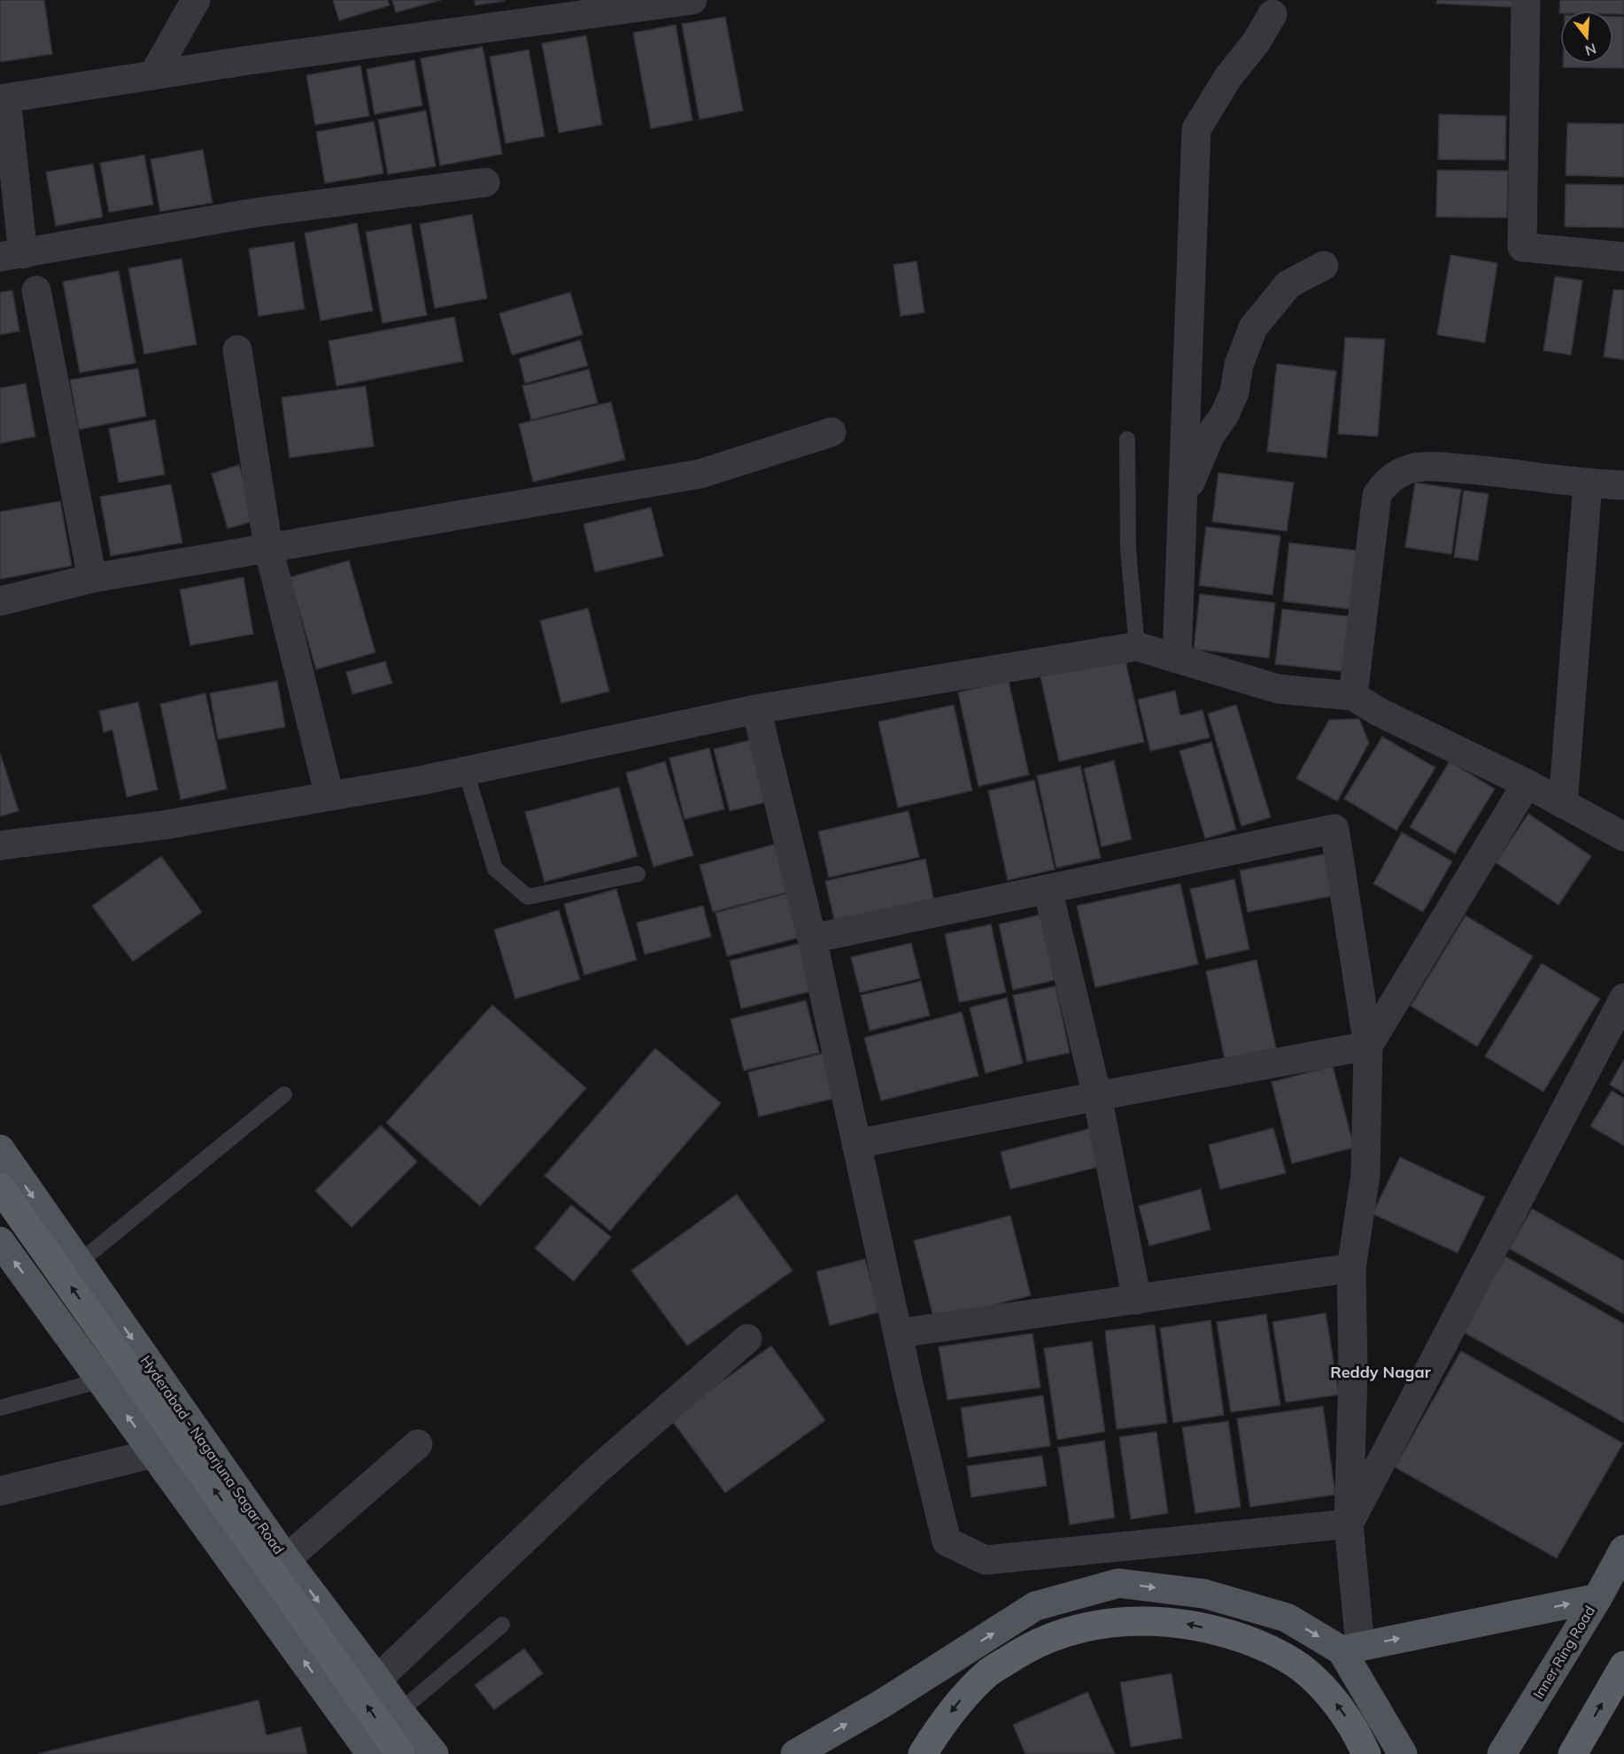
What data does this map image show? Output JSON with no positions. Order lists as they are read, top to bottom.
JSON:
{
  "streets": {
    "main road": ["Hyderabad - Nagarjuna Sagar Road", "Inner Ring Road"]
  },
  "districts": ["Reddy Nagar"],
  "north": "bottom"
}
